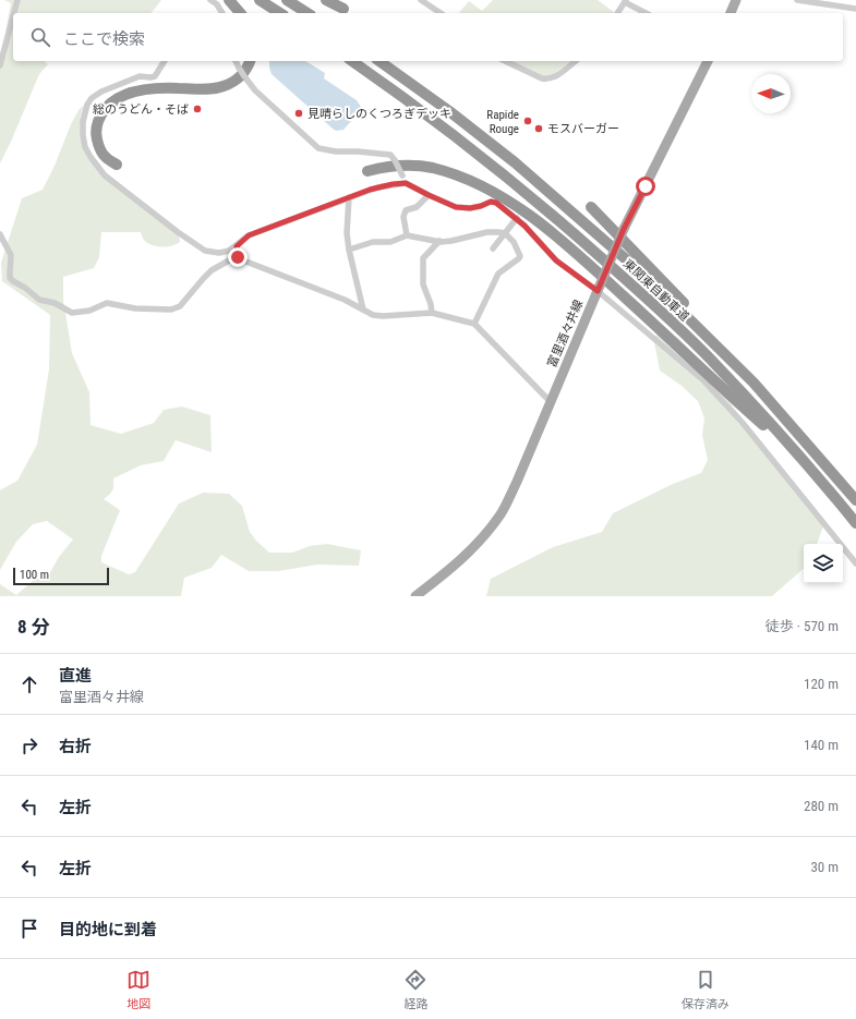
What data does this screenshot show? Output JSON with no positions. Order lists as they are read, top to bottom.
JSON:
{
  "streets": {
    "highway": ["東関東自動車道"],
    "main road": ["富里酒々井線"]
  },
  "places": [
    "総のうどん・そば",
    "見晴らしのくつろぎデッキ",
    "Rapide Rouge",
    "モスバーガー"
  ],
  "scale_bar": "100 m",
  "north": "left",
  "page": {
    "search": "ここで検索",
    "scale": "100 m",
    "heading": ["8 分", "徒歩 · 570 m"],
    "list": [
      ["直進", "富里酒々井線", "120 m"],
      ["右折", "140 m"],
      ["左折", "280 m"],
      ["左折", "30 m"],
      "目的地に到着"
    ],
    "nav": ["地図", "経路", "保存済み"]
  }
}
